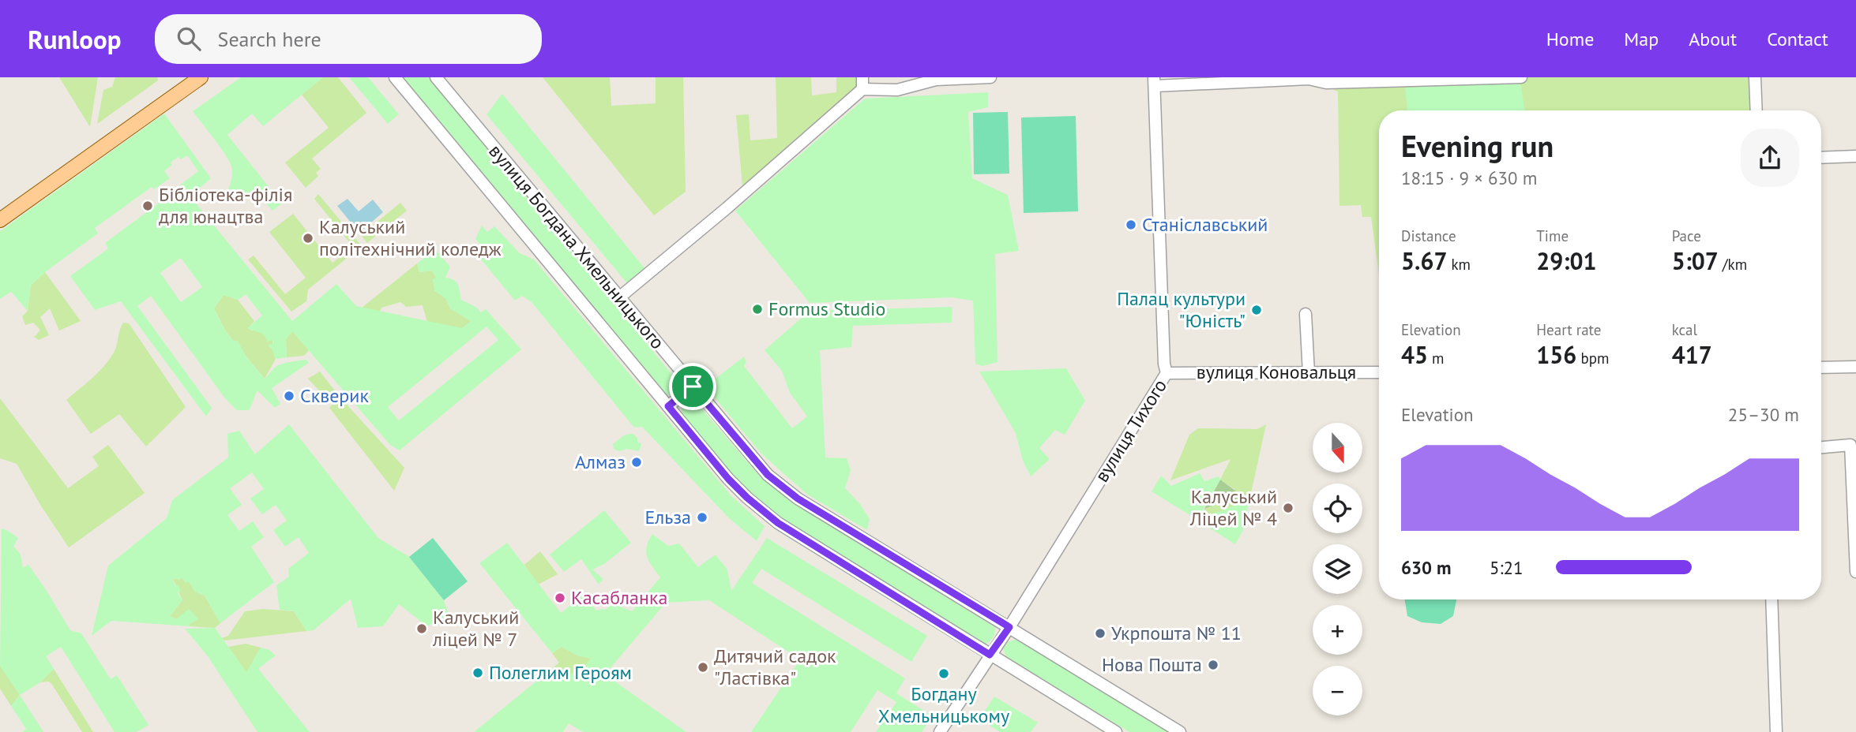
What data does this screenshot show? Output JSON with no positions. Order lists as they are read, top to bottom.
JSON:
{
  "streets": {
    "street": ["вулиця Богдана Хмельницького", "вулиця Коновальця", "вулиця Тихого"]
  },
  "crossings": [
    ["вулиця Богдана Хмельницького", "вулиця Тихого"],
    ["вулиця Коновальця", "вулиця Тихого"]
  ],
  "places": [
    "Бібліотека-філія для юнацтва",
    "Станіславський",
    "Калуський політехнічний коледж",
    "Formus Studio",
    "Палац культури \"Юність\"",
    "Скверик",
    "Алмаз",
    "Калуський Ліцей № 4",
    "Ельза",
    "Касабланка",
    "Калуський ліцей № 7",
    "Укрпошта № 11",
    "Нова Пошта",
    "Дитячий садок \"Ластівка\"",
    "Полеглим Героям",
    "Богдану Хмельницькому"
  ],
  "north": "bottom",
  "page": {
    "header": "Runloop",
    "search": "Search here",
    "nav": [
      "Home",
      "Map",
      "About",
      "Contact"
    ],
    "heading": ["Evening run", "18:15 · 9 × 630 m"],
    "stats": [
      ["Distance", "5.67 km"],
      ["Time", "29:01"],
      ["Pace", "5:07 /km"],
      ["Elevation", "45 m"],
      ["Heart rate", "156 bpm"],
      ["kcal", "417"]
    ],
    "chart": ["Elevation", "25–30 m"],
    "map_buttons": ["+", "−"],
    "list": [
      {
        "name": "630 m",
        "note": "5:21"
      }
    ]
  }
}
